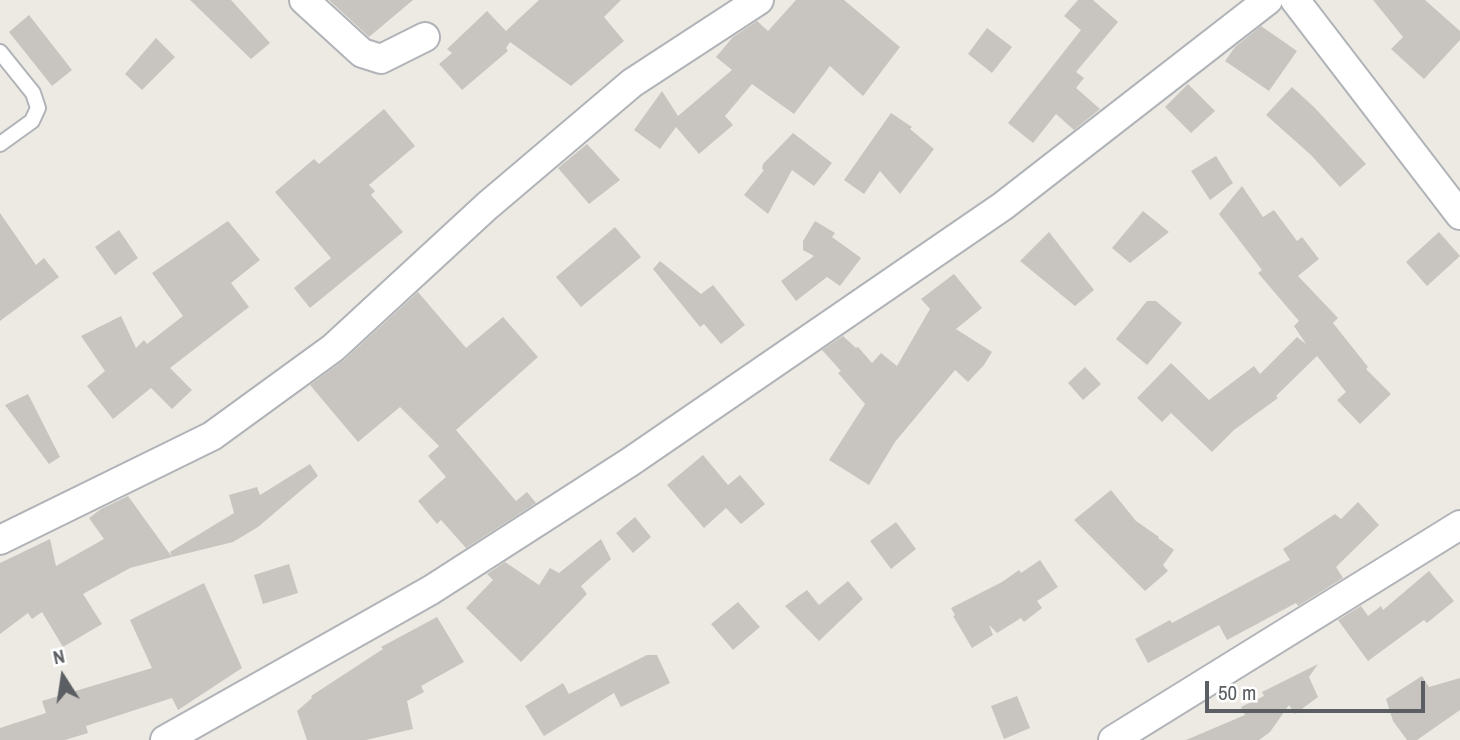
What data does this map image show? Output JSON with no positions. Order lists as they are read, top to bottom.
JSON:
{
  "scale_bar": "50 m",
  "north": "top"
}
